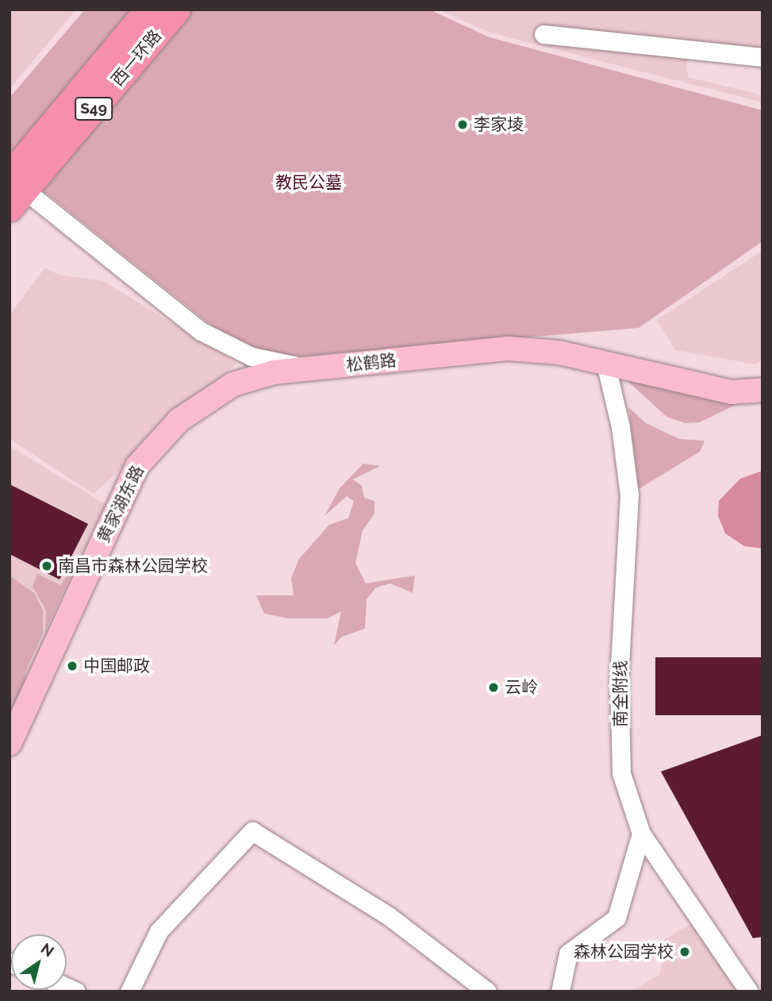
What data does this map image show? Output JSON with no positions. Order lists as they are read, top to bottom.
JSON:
{
  "streets": {
    "highway": ["西一环路", "S49"],
    "main road": ["松鹤路", "黄家湖东路"],
    "street": ["南全附线"]
  },
  "crossings": [
    ["西一环路", "松鹤路"],
    ["松鹤路", "黄家湖东路"],
    ["松鹤路", "南全附线"]
  ],
  "parks": ["教民公墓"],
  "places": [
    "李家堎",
    "南昌市森林公园学校",
    "中国邮政",
    "云岭",
    "森林公园学校"
  ],
  "north": "top right"
}
